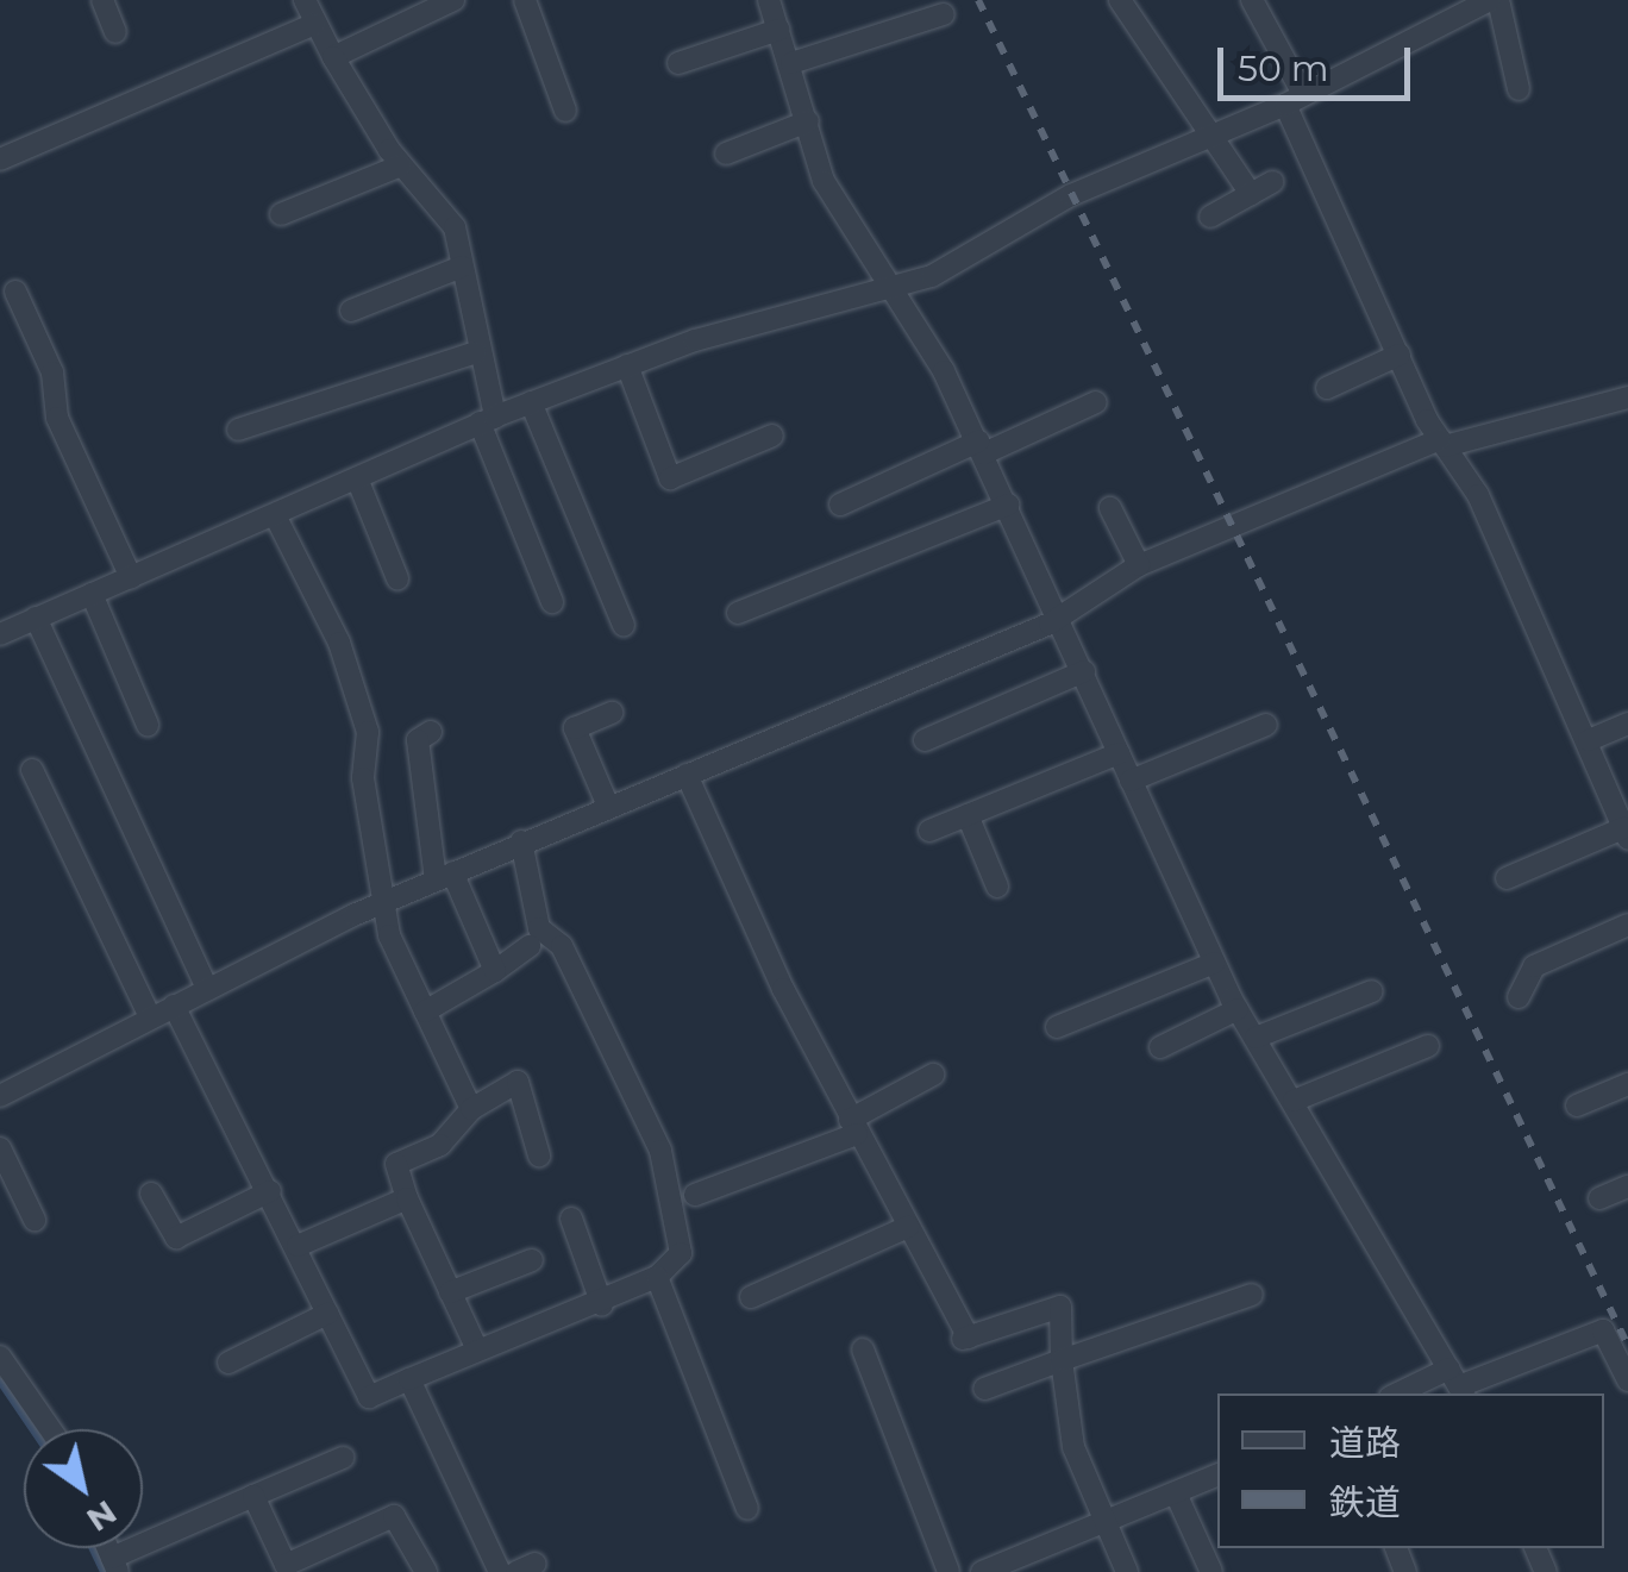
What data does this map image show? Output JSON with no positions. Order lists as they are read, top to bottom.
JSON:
{
  "legend": ["道路", "鉄道"],
  "scale_bar": "50 m",
  "north": "bottom right"
}
